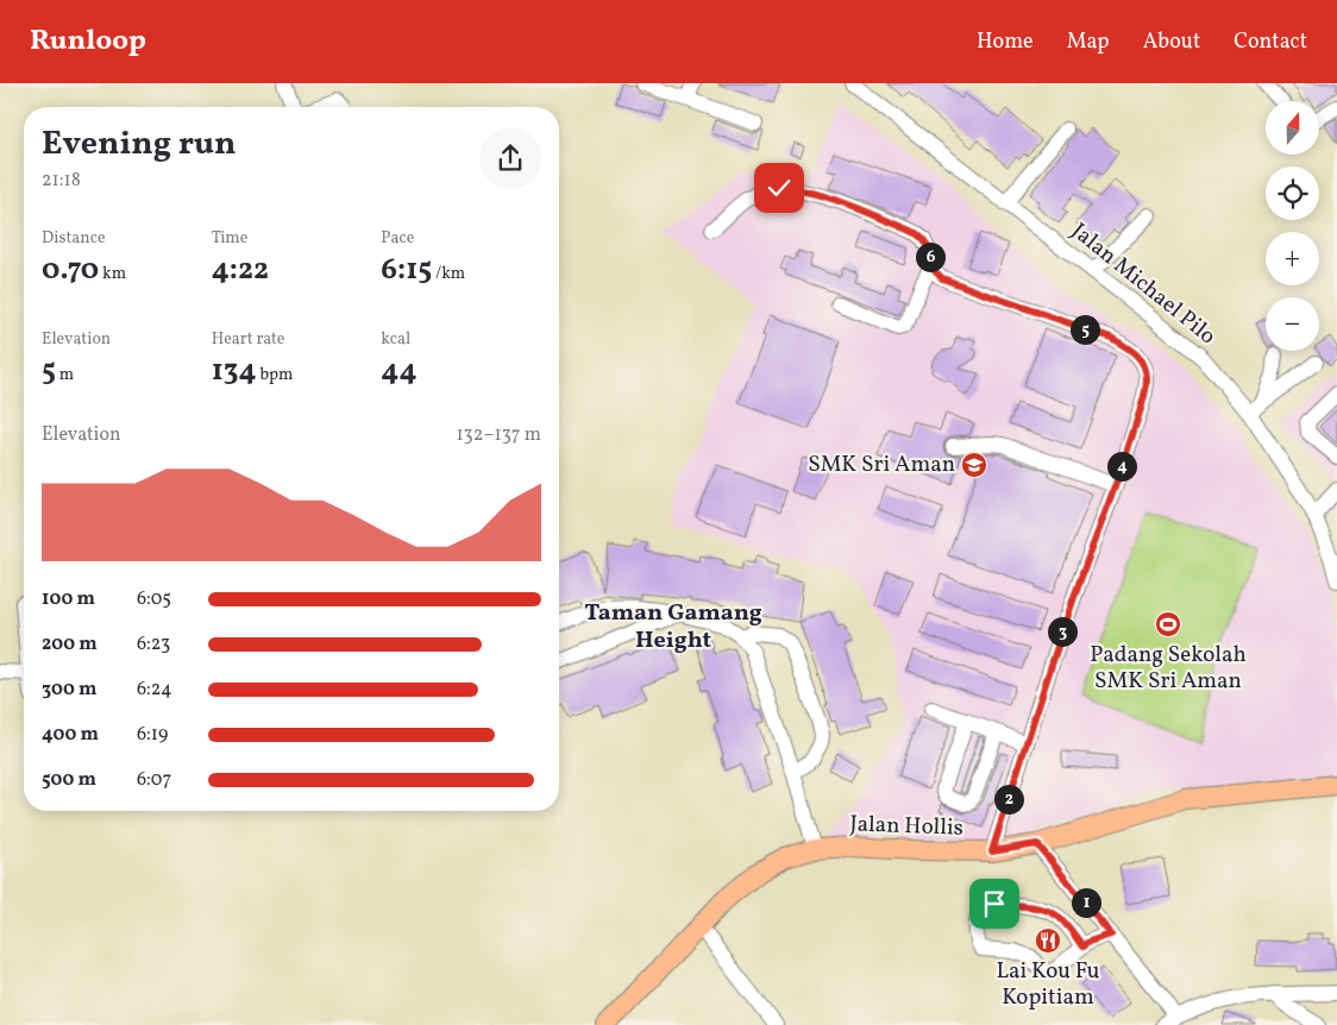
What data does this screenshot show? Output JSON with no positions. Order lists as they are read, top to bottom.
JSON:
{
  "streets": {
    "main road": ["Jalan Hollis"],
    "street": ["Jalan Michael Pilo"]
  },
  "districts": ["Taman Gamang Height"],
  "places": {
    "school or university": ["SMK Sri Aman"],
    "sports": ["Padang Sekolah SMK Sri Aman"],
    "restaurant": ["Lai Kou Fu Kopitiam"]
  },
  "north": "top",
  "page": {
    "header": "Runloop",
    "nav": [
      "Home",
      "Map",
      "About",
      "Contact"
    ],
    "map_buttons": ["+", "−"],
    "heading": ["Evening run", "21:18"],
    "stats": [
      ["Distance", "0.70 km"],
      ["Time", "4:22"],
      ["Pace", "6:15 /km"],
      ["Elevation", "5 m"],
      ["Heart rate", "134 bpm"],
      ["kcal", "44"]
    ],
    "pins": [
      "6",
      "5",
      "4",
      "3",
      "2",
      "1"
    ],
    "chart": ["Elevation", "132–137 m"],
    "list": [
      {
        "name": "100 m",
        "note": "6:05"
      },
      {
        "name": "200 m",
        "note": "6:23"
      },
      {
        "name": "300 m",
        "note": "6:24"
      },
      {
        "name": "400 m",
        "note": "6:19"
      },
      {
        "name": "500 m",
        "note": "6:07"
      }
    ]
  }
}
